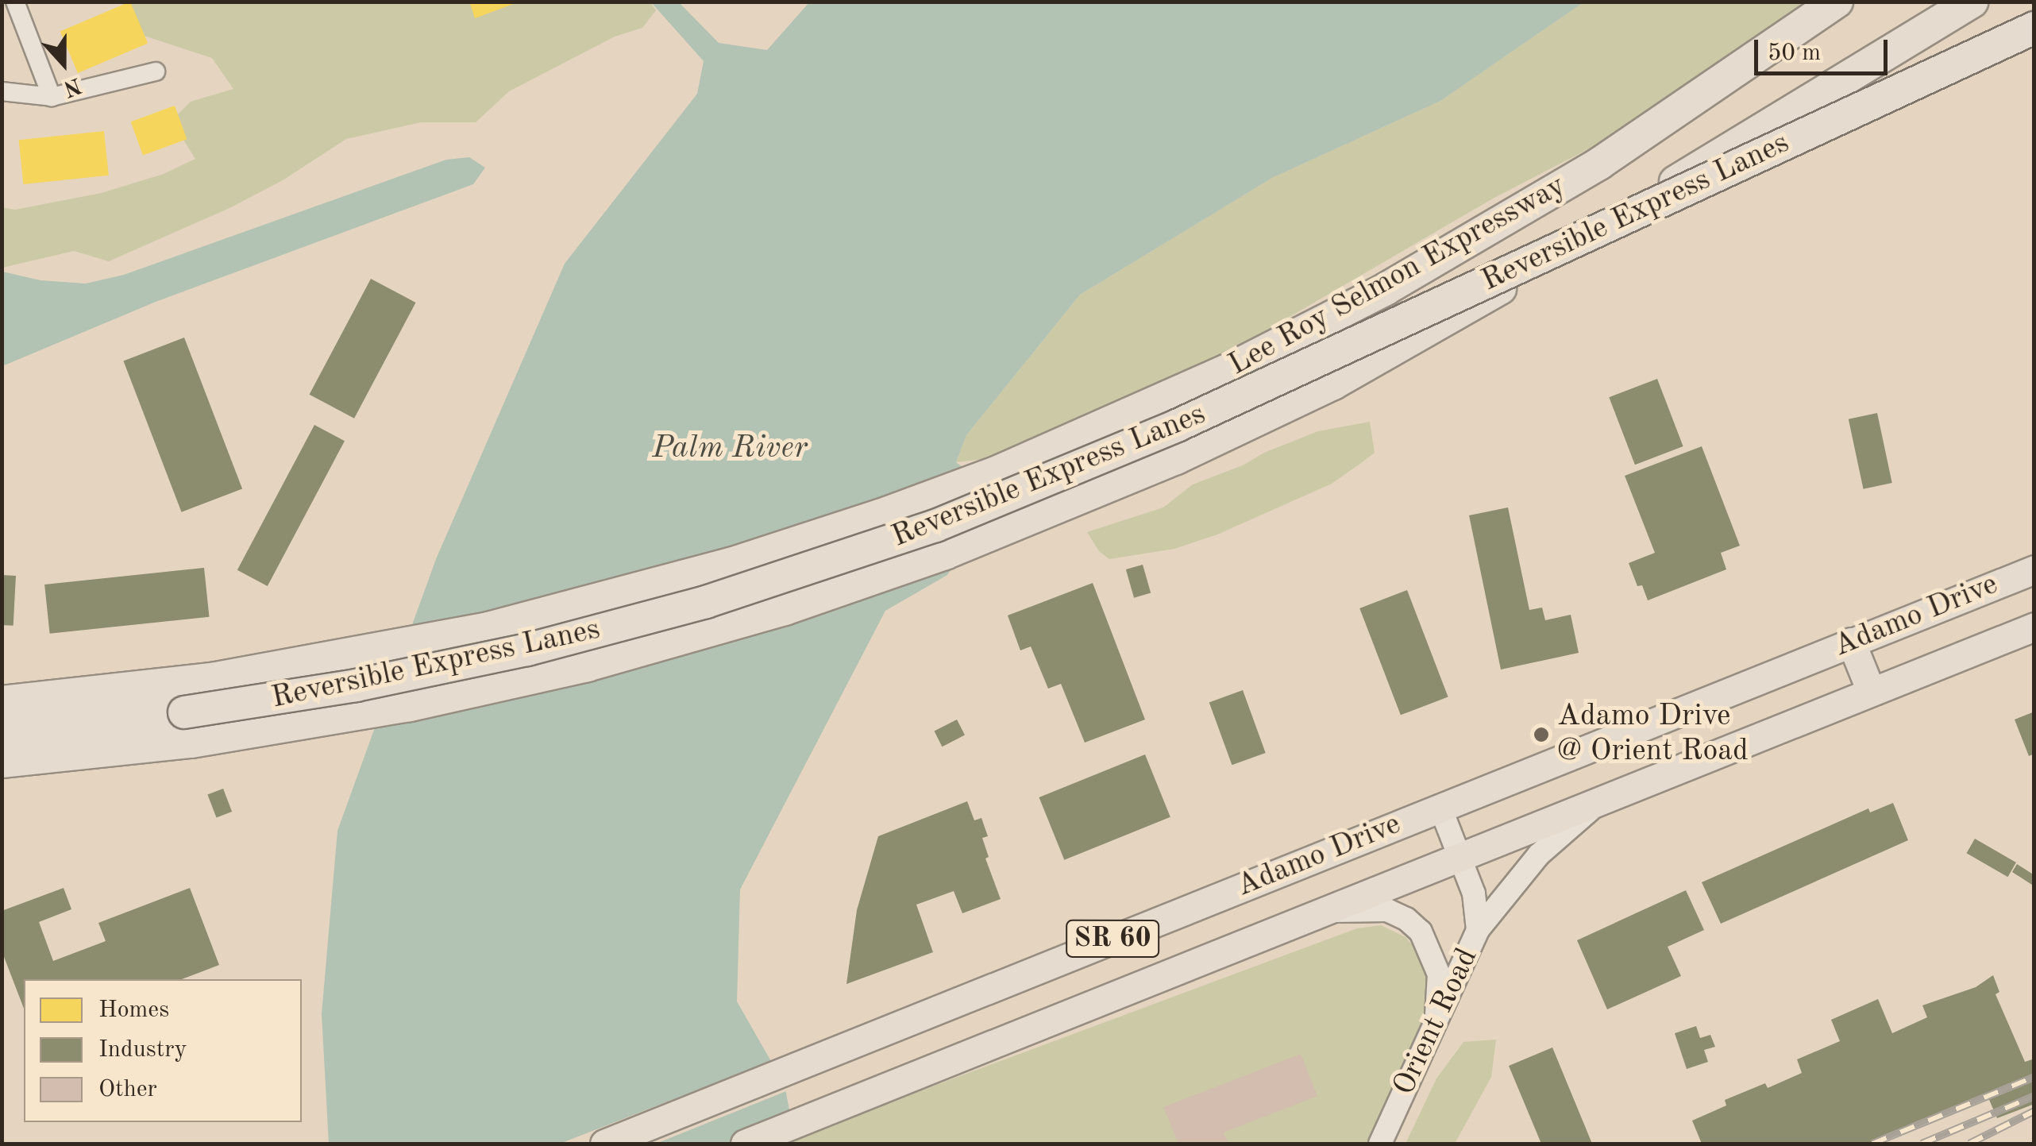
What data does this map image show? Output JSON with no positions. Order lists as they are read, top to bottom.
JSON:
{
  "streets": {
    "highway": ["Reversible Express Lanes", "Lee Roy Selmon Expressway"],
    "main road": ["Adamo Drive", "SR 60"],
    "street": ["Orient Road"]
  },
  "crossings": [
    ["Adamo Drive", "Orient Road"]
  ],
  "water": ["Palm River"],
  "places": ["Adamo Drive @ Orient Road"],
  "legend": ["Homes", "Industry", "Other"],
  "scale_bar": "50 m",
  "north": "bottom"
}
